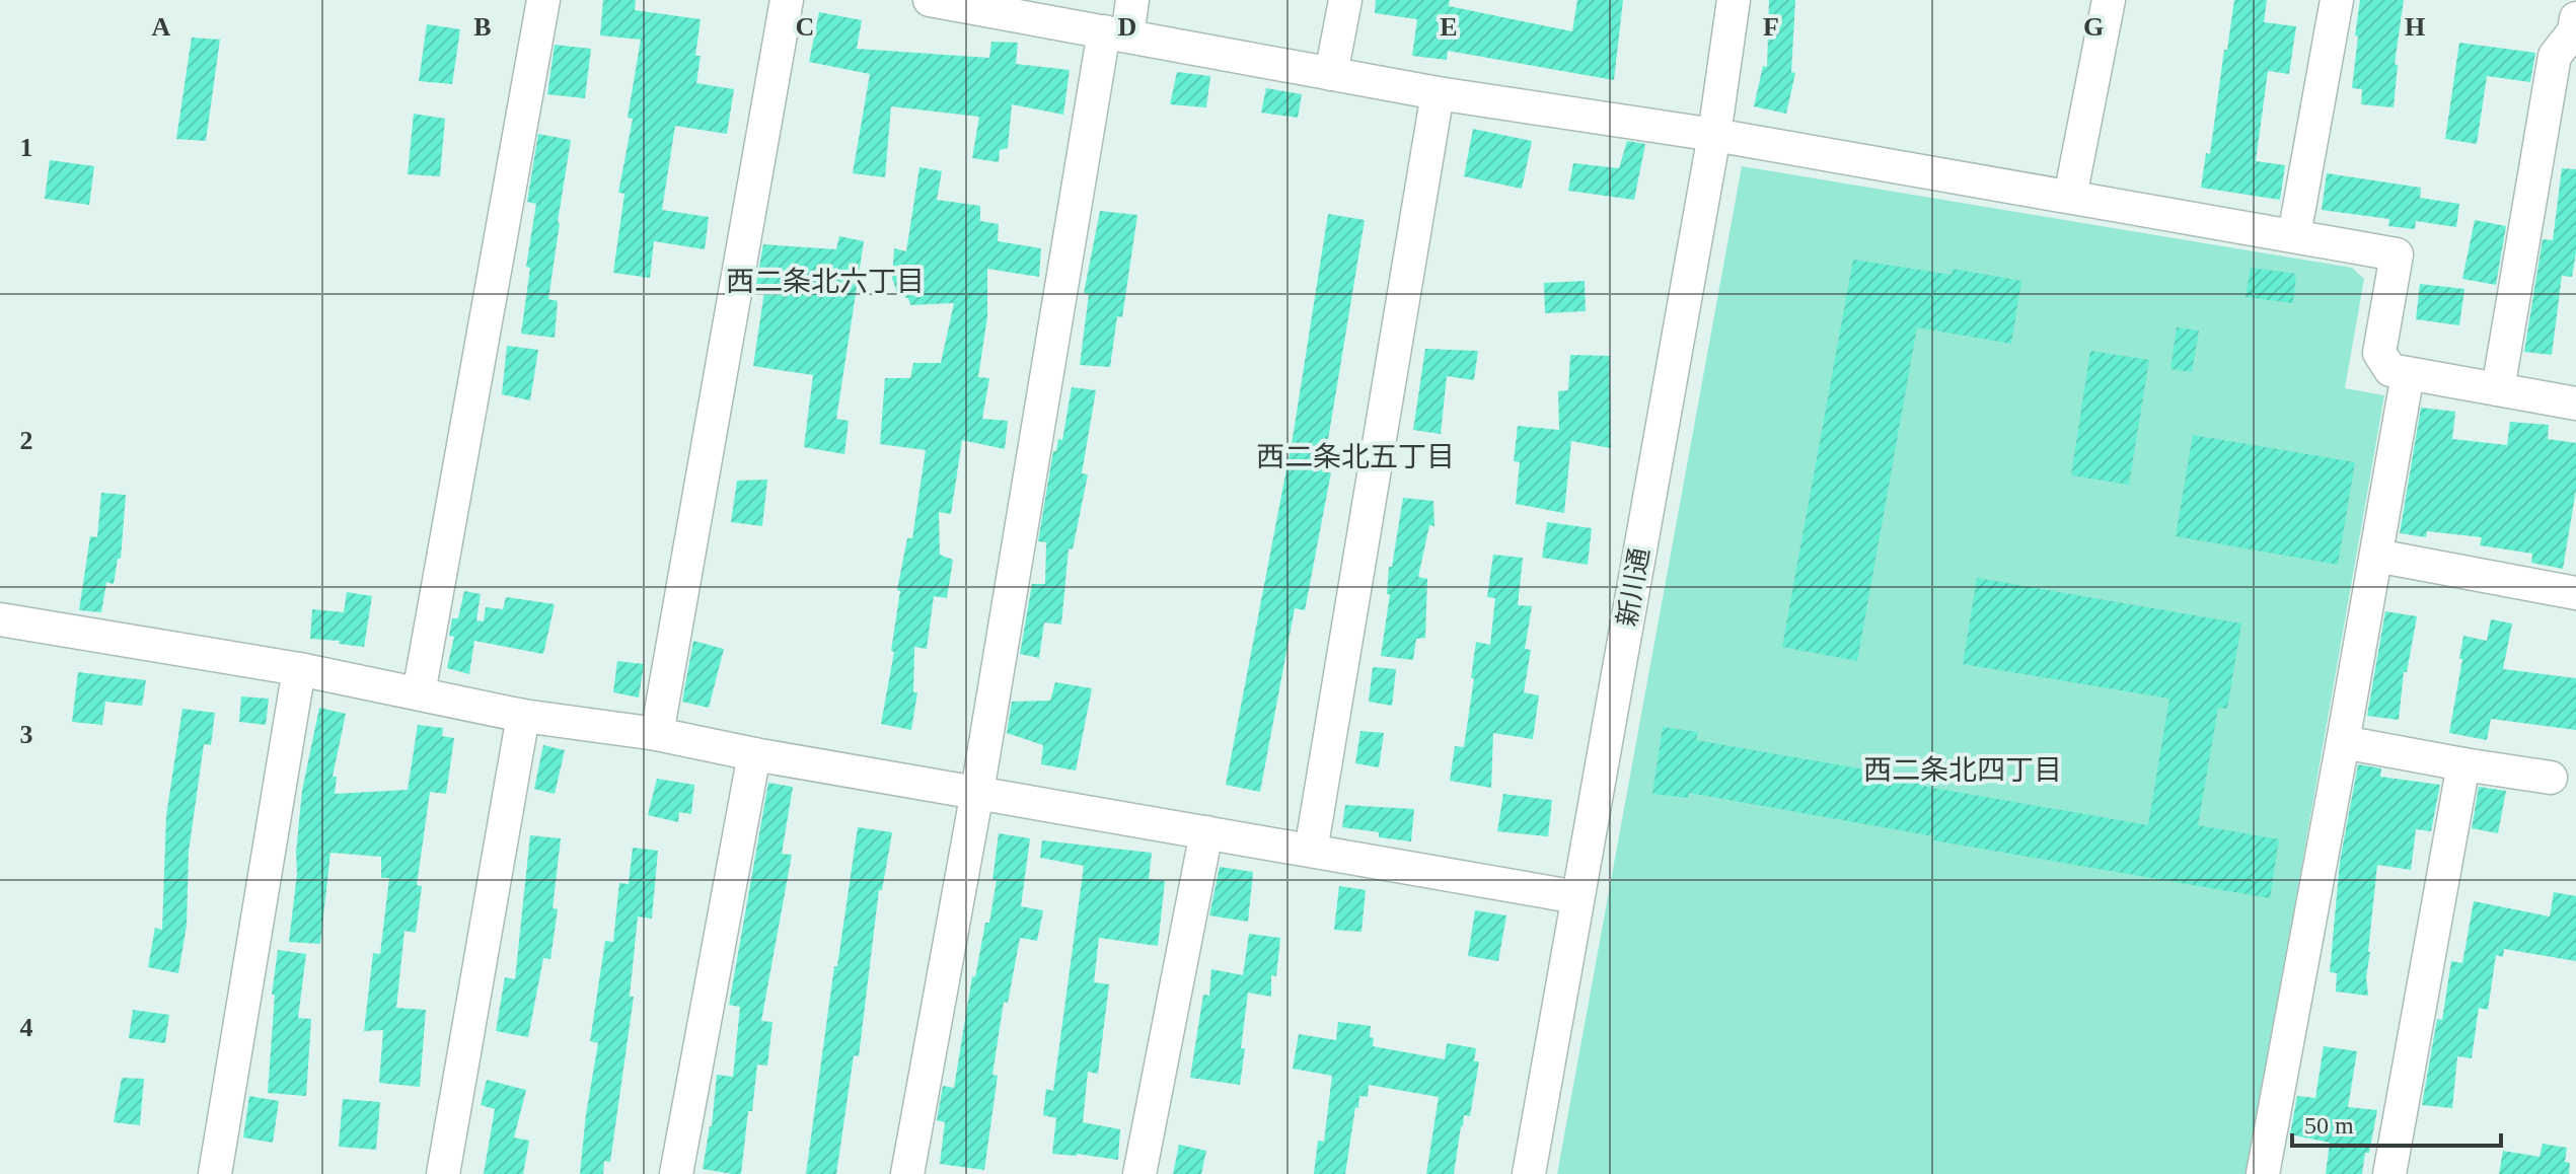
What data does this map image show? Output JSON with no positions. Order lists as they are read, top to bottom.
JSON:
{
  "streets": {
    "street": ["新川通"]
  },
  "districts": ["西二条北六丁目", "西二条北五丁目", "西二条北四丁目"],
  "scale_bar": "50 m",
  "grid": {
    "columns": [
      "A",
      "B",
      "C",
      "D",
      "E",
      "F",
      "G",
      "H"
    ],
    "rows": [
      "1",
      "2",
      "3",
      "4"
    ]
  }
}
